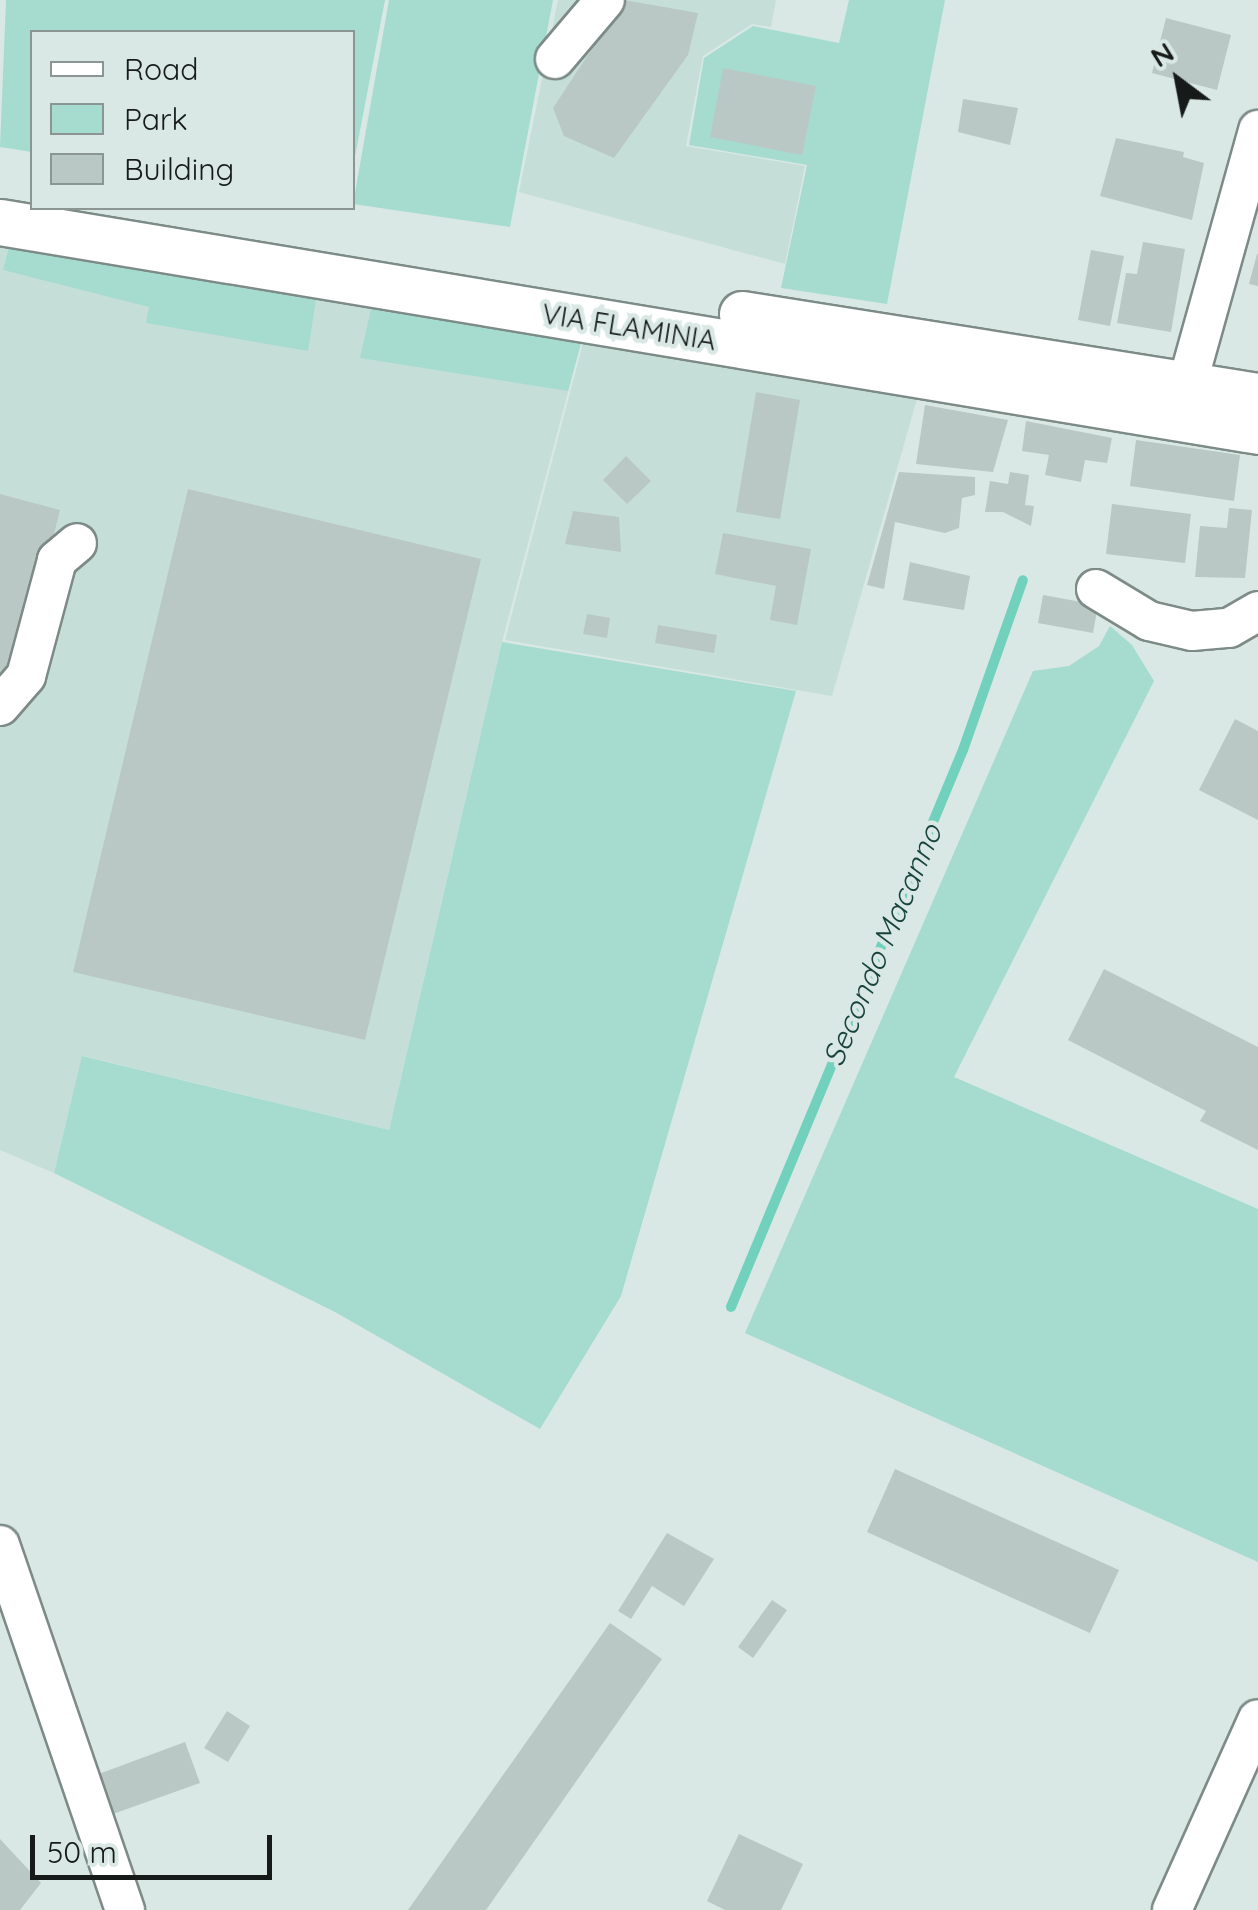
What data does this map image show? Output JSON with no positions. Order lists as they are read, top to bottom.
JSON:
{
  "streets": {
    "main road": ["VIA FLAMINIA"]
  },
  "water": ["Secondo Macanno"],
  "legend": ["Road", "Park", "Building"],
  "scale_bar": "50 m",
  "north": "top left"
}
